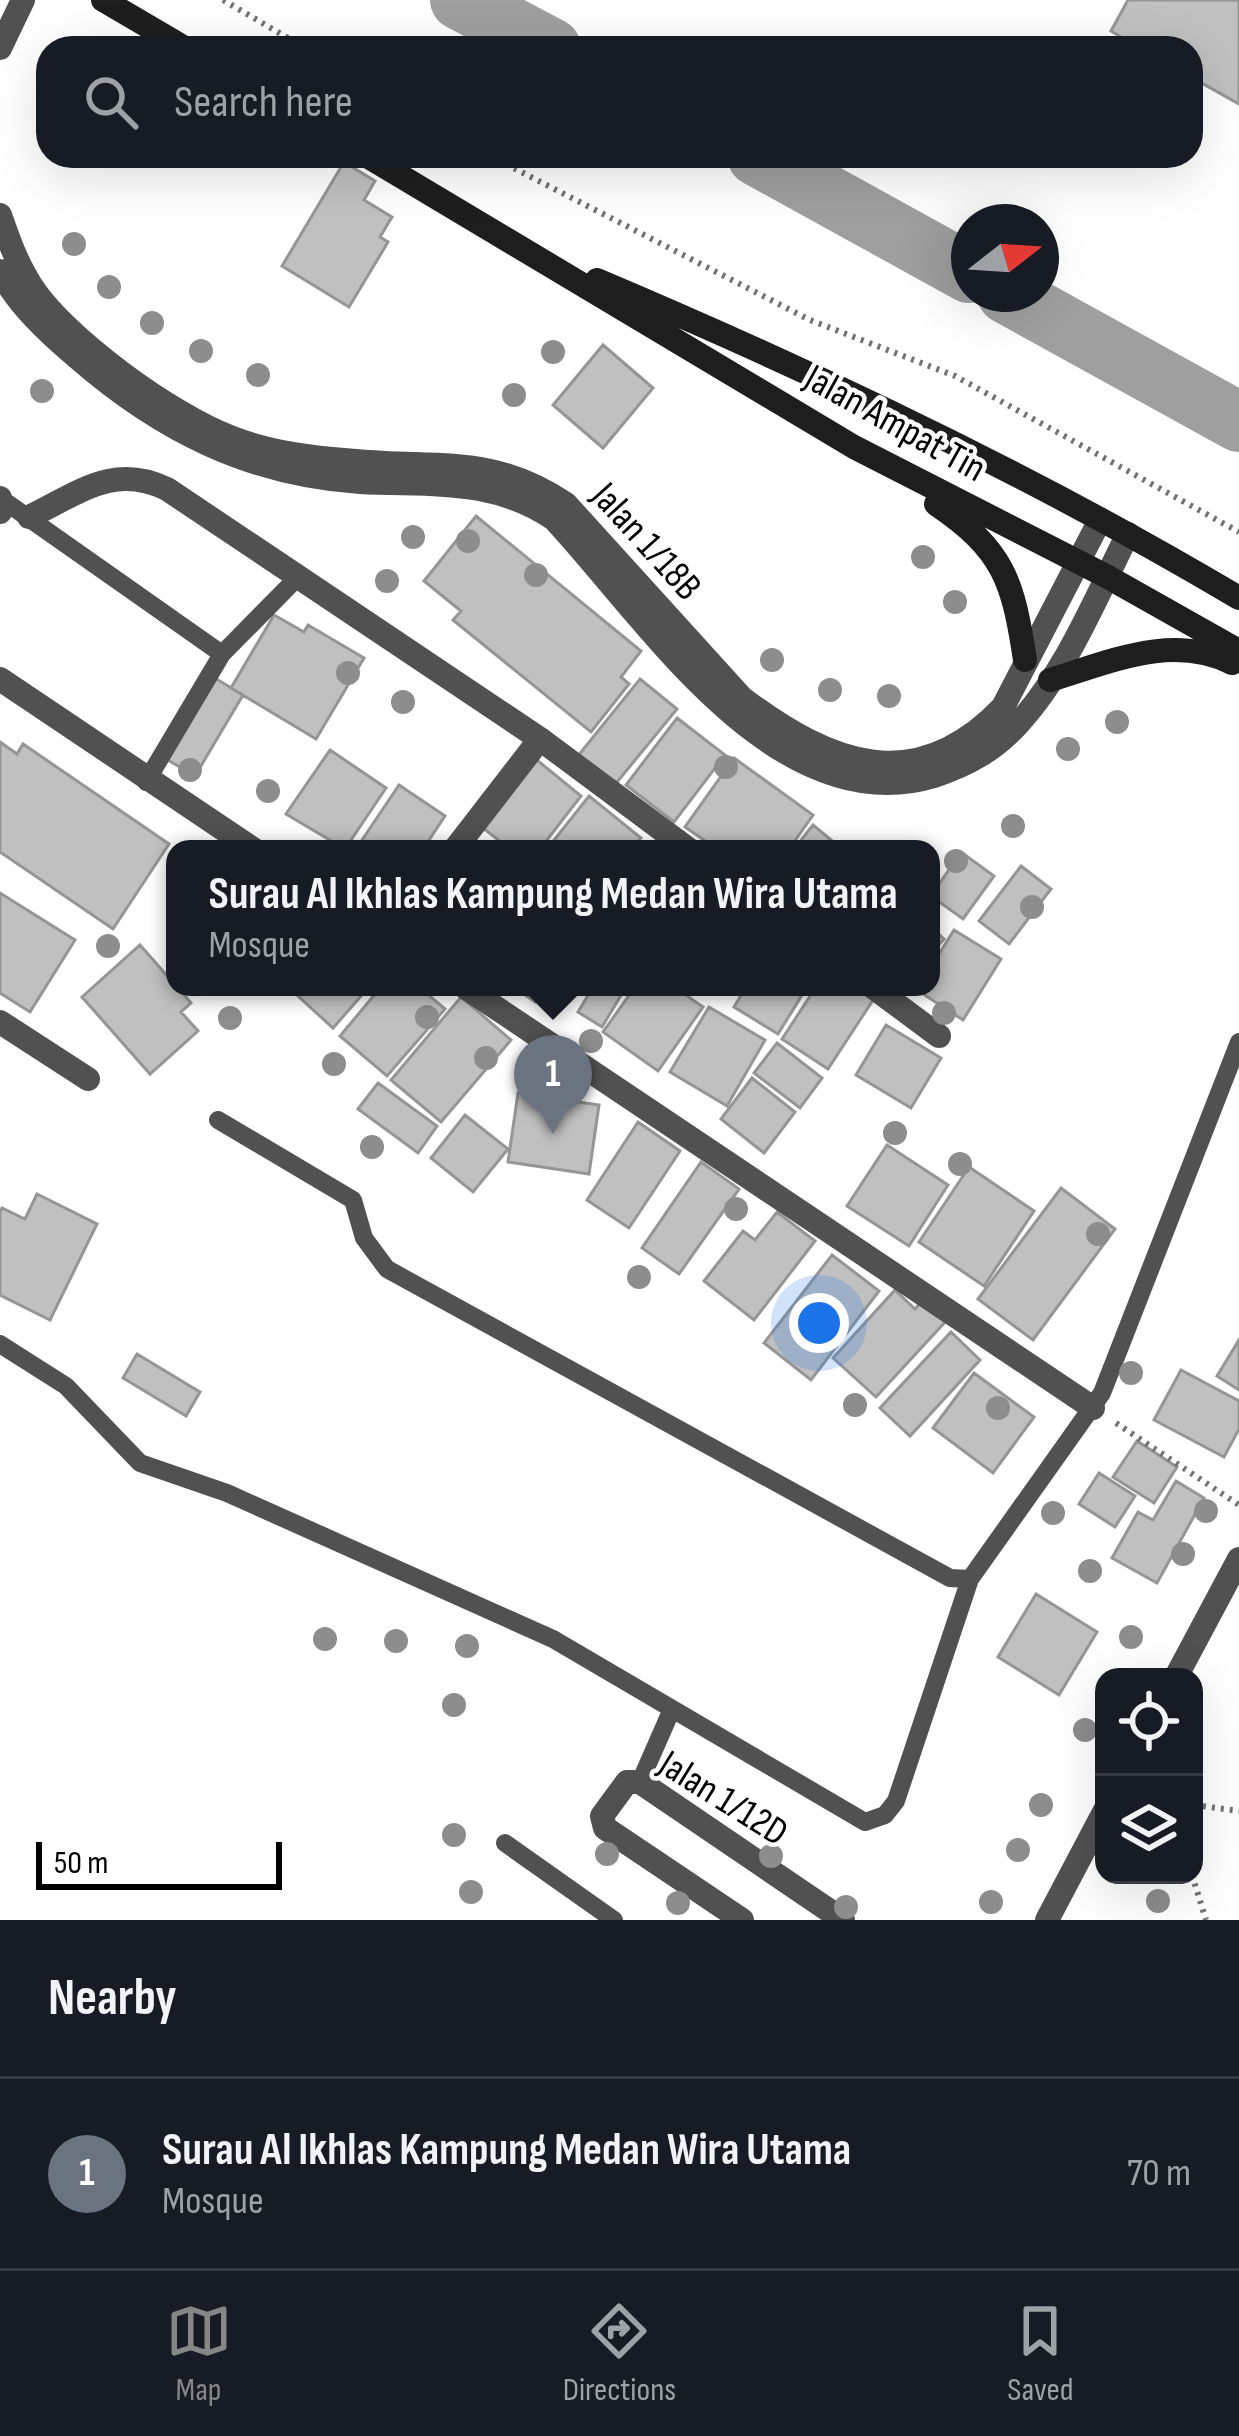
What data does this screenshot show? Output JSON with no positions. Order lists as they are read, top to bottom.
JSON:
{
  "streets": {
    "street": ["Jalan Ampat Tin", "Jalan 1/18B", "Jalan 1/12D"]
  },
  "crossings": [
    ["Jalan Ampat Tin", "Jalan 1/18B"]
  ],
  "scale_bar": "50 m",
  "north": "right",
  "page": {
    "search": "Search here",
    "popup": ["Surau Al Ikhlas Kampung Medan Wira Utama", "Mosque"],
    "pins": "1",
    "scale": "50 m",
    "heading": "Nearby",
    "list": [
      {
        "mark": "1",
        "name": "Surau Al Ikhlas Kampung Medan Wira Utama",
        "note": "Mosque",
        "value": "70 m"
      }
    ],
    "nav": ["Map", "Directions", "Saved"]
  }
}
